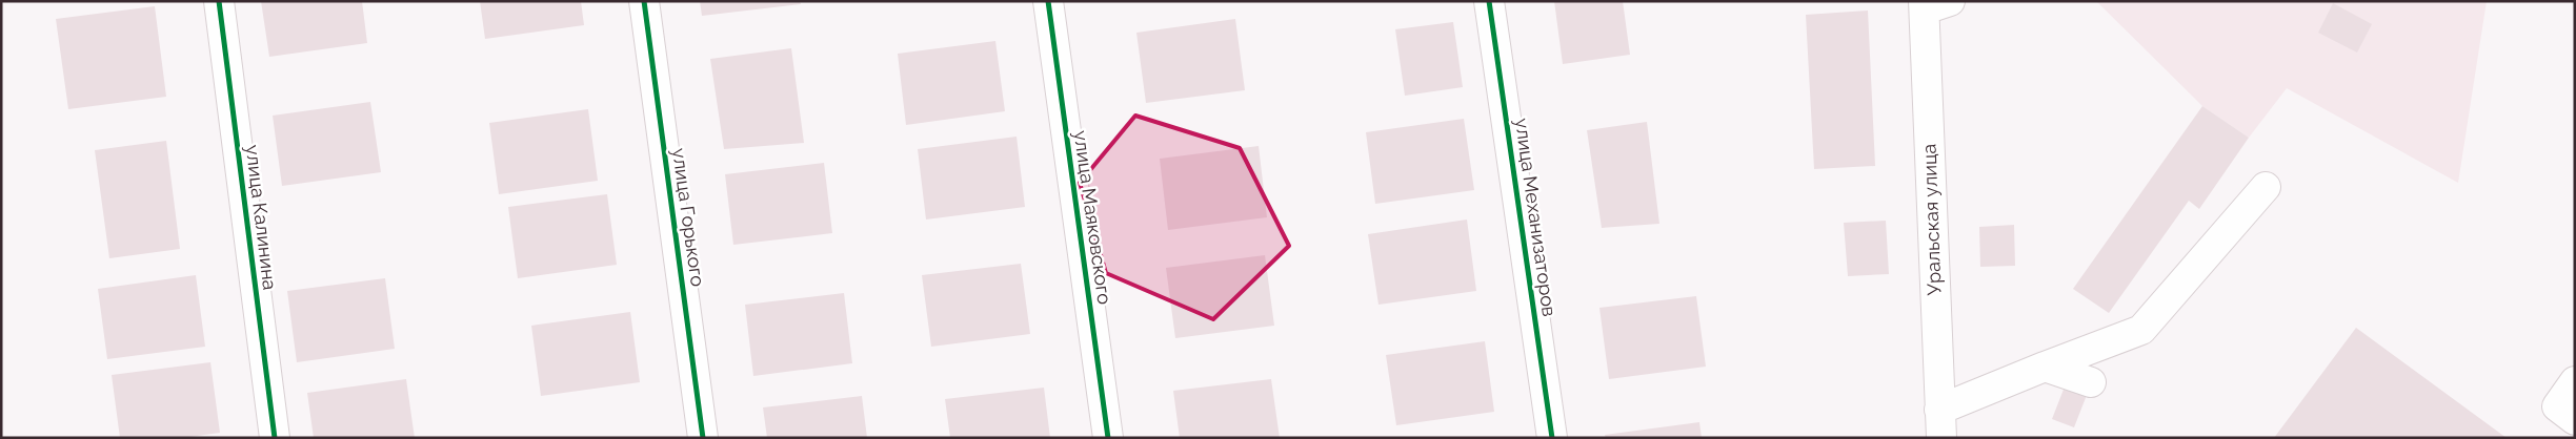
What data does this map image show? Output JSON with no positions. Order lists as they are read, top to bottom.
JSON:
{
  "streets": {
    "street": [
      "улица Калинина",
      "улица Горького",
      "улица Маяковского",
      "улица Механизаторов",
      "Уральская улица"
    ]
  }
}
